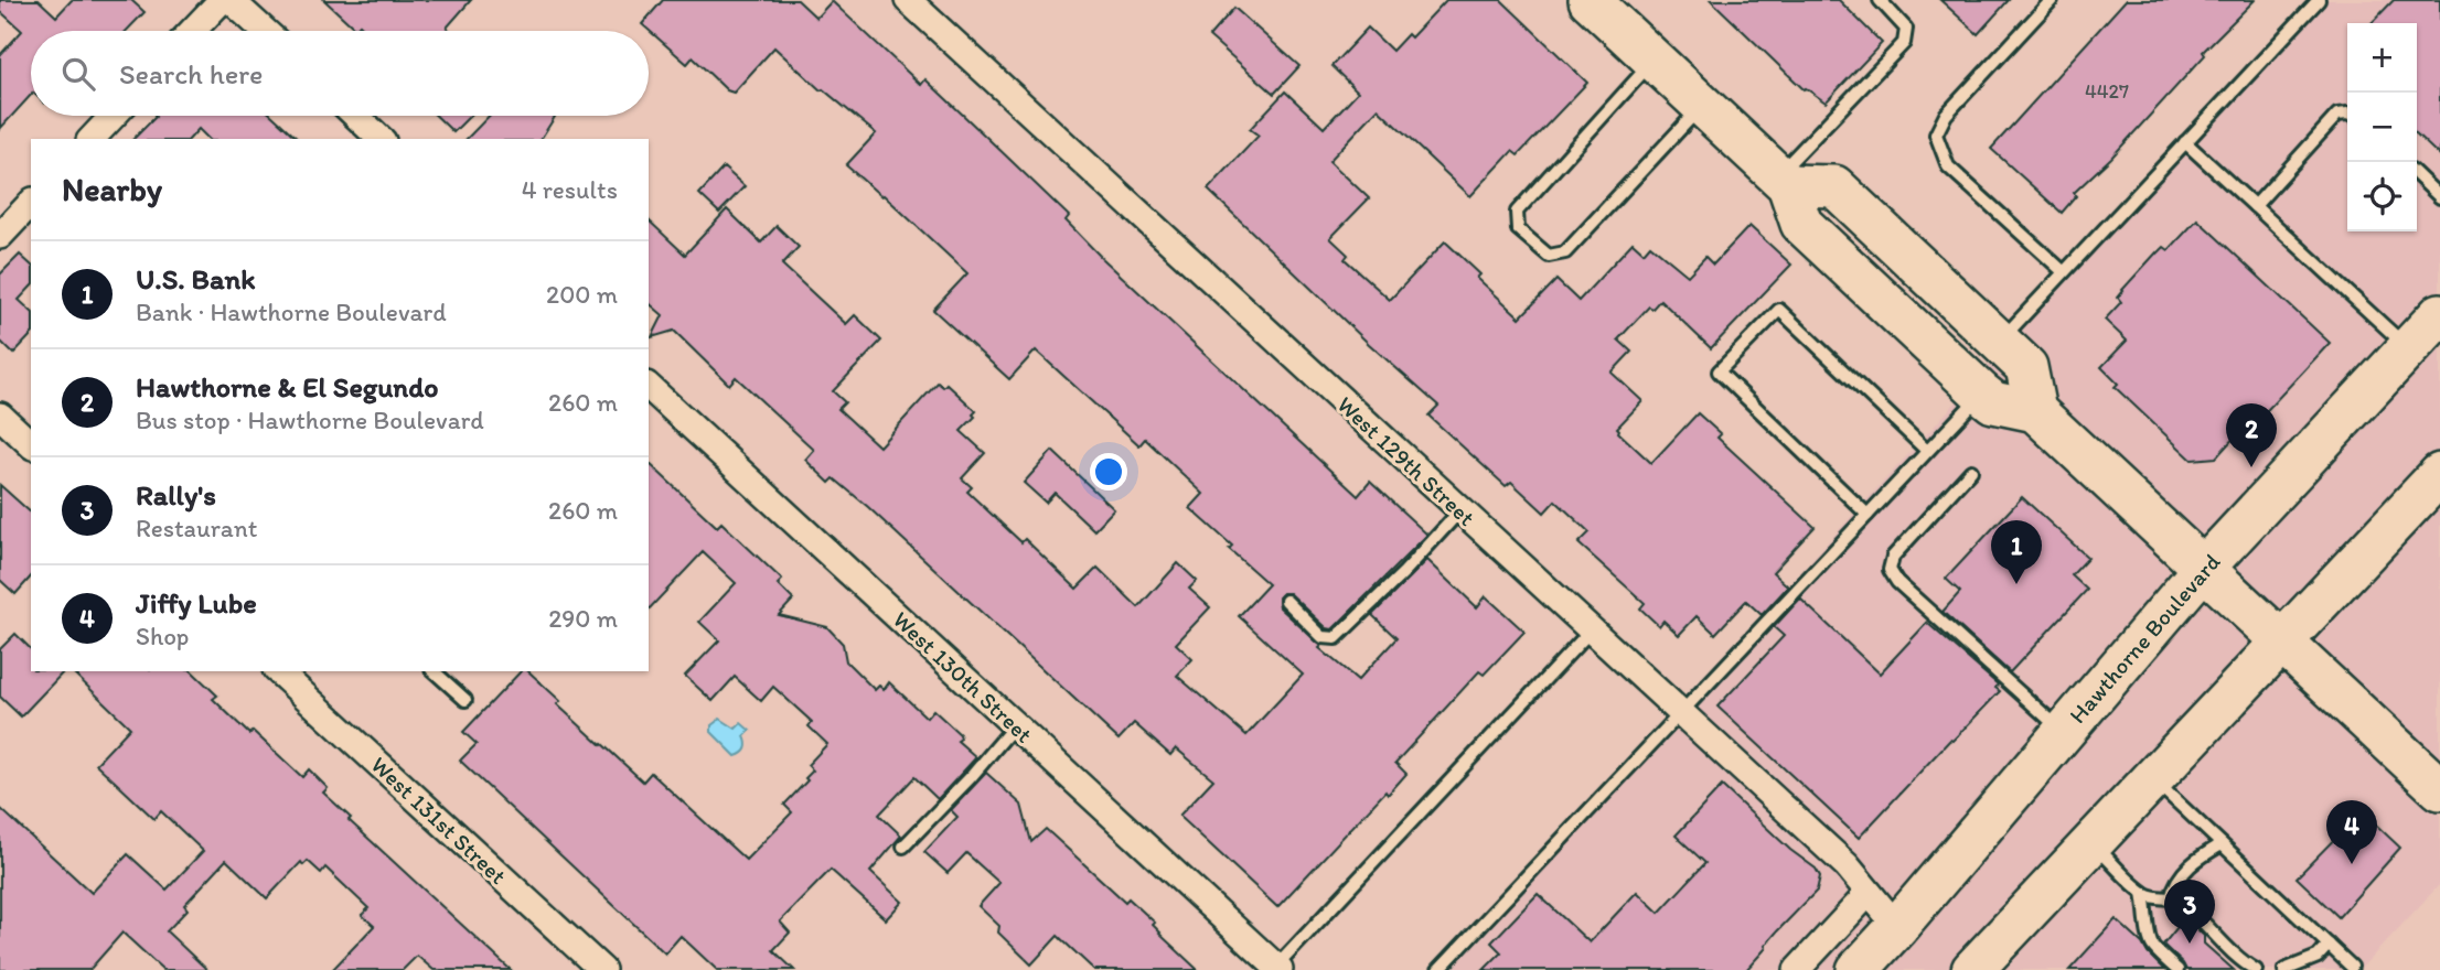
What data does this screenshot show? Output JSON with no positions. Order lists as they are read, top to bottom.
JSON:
{
  "streets": {
    "main road": ["Hawthorne Boulevard"],
    "street": ["West 129th Street", "West 130th Street", "West 131st Street"]
  },
  "crossings": [
    ["West 129th Street", "Hawthorne Boulevard"]
  ],
  "house_numbers": ["4427"],
  "page": {
    "map_buttons": ["+", "−"],
    "search": "Search here",
    "heading": ["Nearby", "4 results"],
    "list": [
      {
        "mark": "1",
        "name": "U.S. Bank",
        "note": "Bank · Hawthorne Boulevard",
        "value": "200 m"
      },
      {
        "mark": "2",
        "name": "Hawthorne & El Segundo",
        "note": "Bus stop · Hawthorne Boulevard",
        "value": "260 m"
      },
      {
        "mark": "3",
        "name": "Rally's",
        "note": "Restaurant",
        "value": "260 m"
      },
      {
        "mark": "4",
        "name": "Jiffy Lube",
        "note": "Shop",
        "value": "290 m"
      }
    ],
    "pins": [
      "2",
      "1",
      "4",
      "3"
    ]
  }
}
